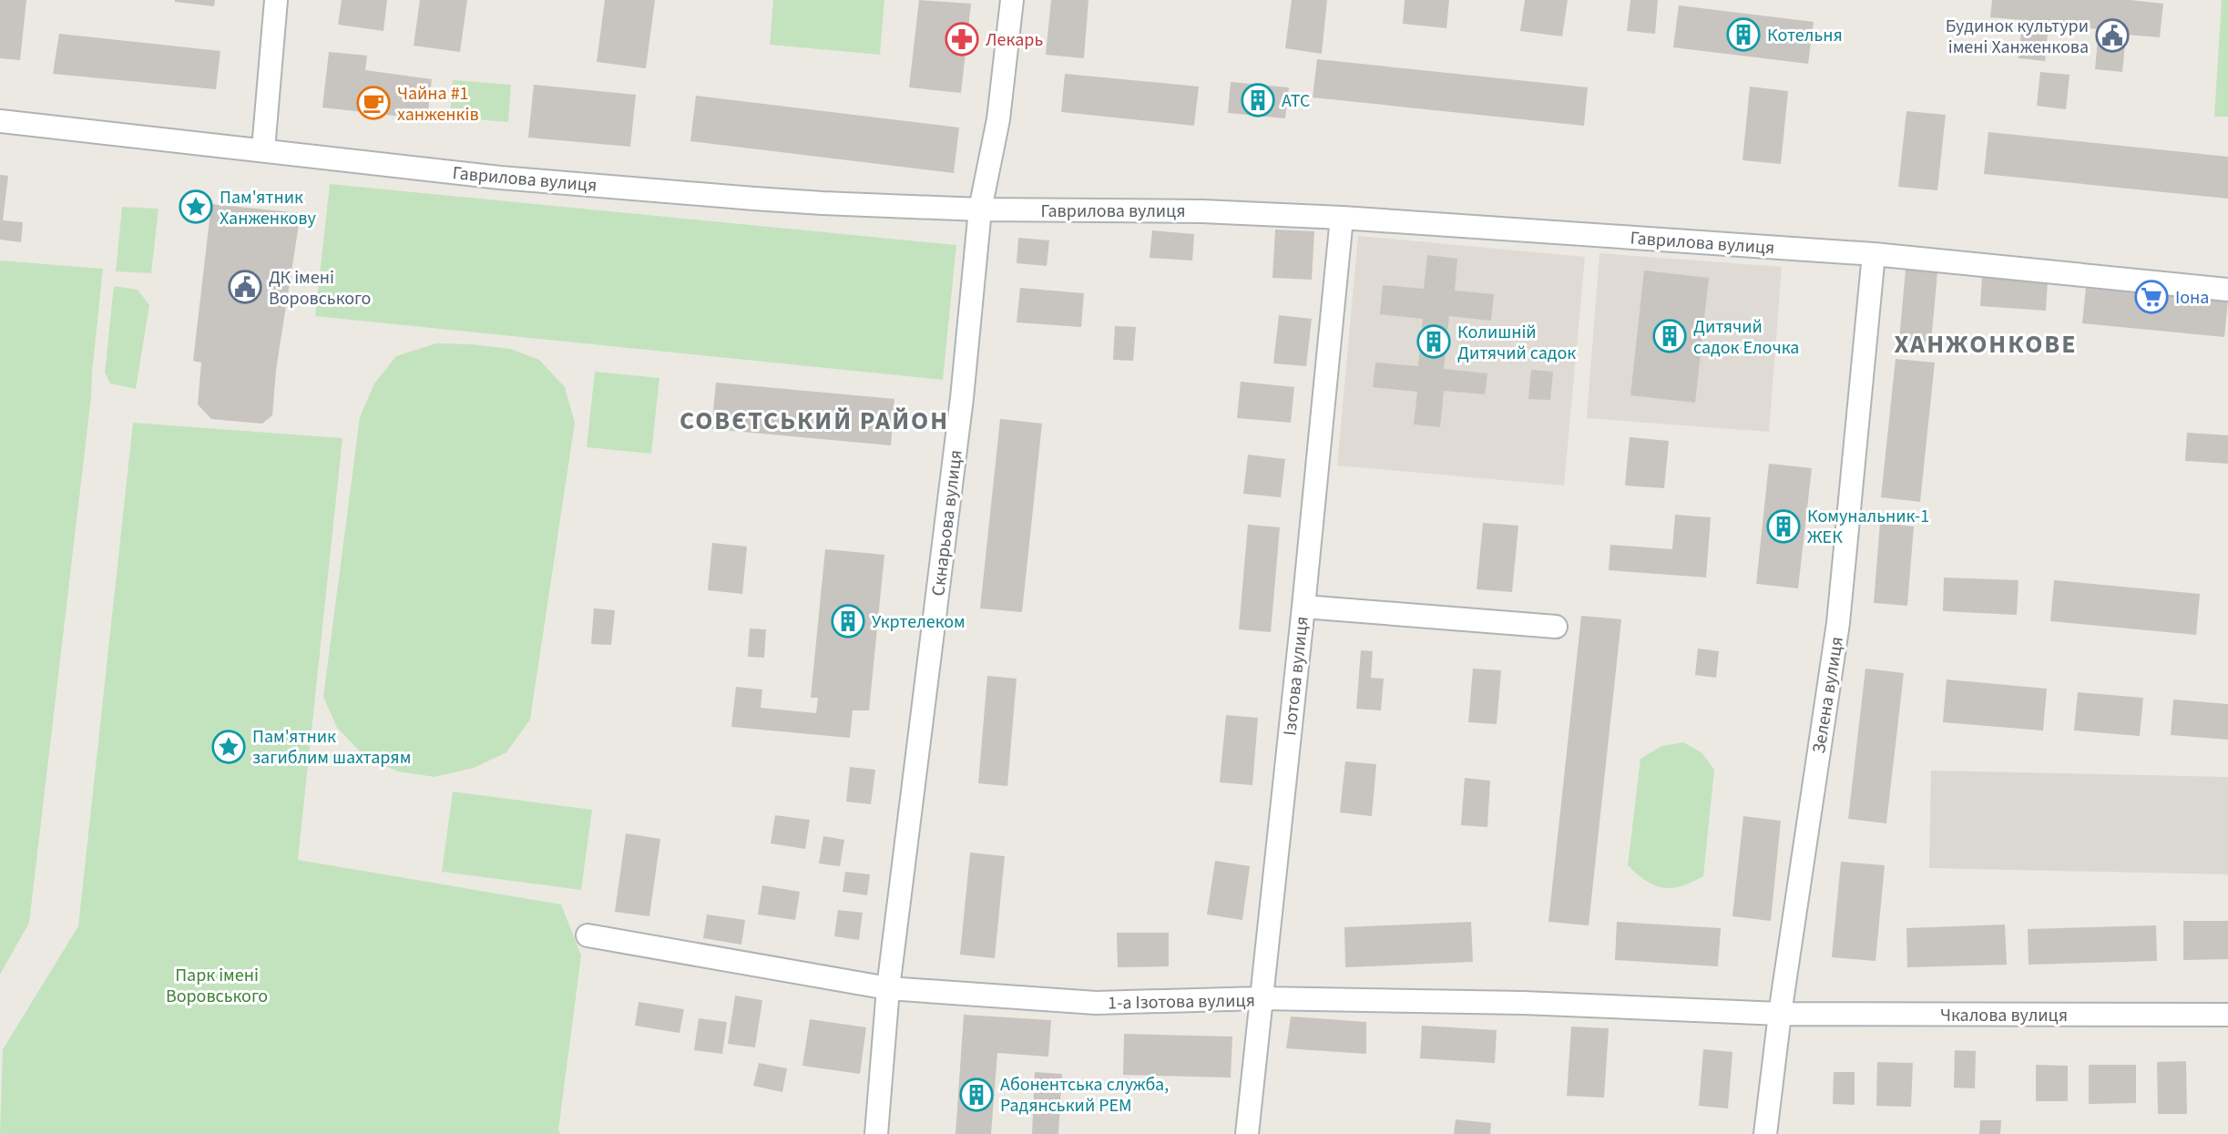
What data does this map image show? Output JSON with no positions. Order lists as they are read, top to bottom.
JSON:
{
  "streets": {
    "street": [
      "Гаврилова вулиця",
      "Скнарьова вулиця",
      "Ізотова вулиця",
      "Зелена вулиця",
      "1-а Ізотова вулиця",
      "Чкалова вулиця"
    ]
  },
  "crossings": [
    ["Гаврилова вулиця", "Скнарьова вулиця"],
    ["Гаврилова вулиця", "Ізотова вулиця"],
    ["Гаврилова вулиця", "Зелена вулиця"],
    ["Скнарьова вулиця", "1-а Ізотова вулиця"],
    ["Ізотова вулиця", "1-а Ізотова вулиця"],
    ["Зелена вулиця", "1-а Ізотова вулиця"],
    ["Зелена вулиця", "Чкалова вулиця"],
    ["1-а Ізотова вулиця", "Чкалова вулиця"]
  ],
  "districts": ["ХАНЖОНКОВЕ", "СОВЄТСЬКИЙ РАЙОН"],
  "parks": ["Парк імені Воровського"],
  "places": {
    "building": [
      "Котельня",
      "АТС",
      "Дитячий садок Елочка",
      "Колишній Дитячий садок",
      "Комунальник-1 ЖЕК",
      "Укртелеком",
      "Абонентська служба, Радянський РЕМ"
    ],
    "public building": ["Будинок культури імені Ханженкова", "ДК імені Воровського"],
    "pharmacy": ["Лекарь"],
    "cafe": ["Чайна #1 ханженків"],
    "place": ["Пам'ятник Ханженкову", "Пам'ятник загиблим шахтарям"],
    "supermarket": ["Іона"]
  }
}
